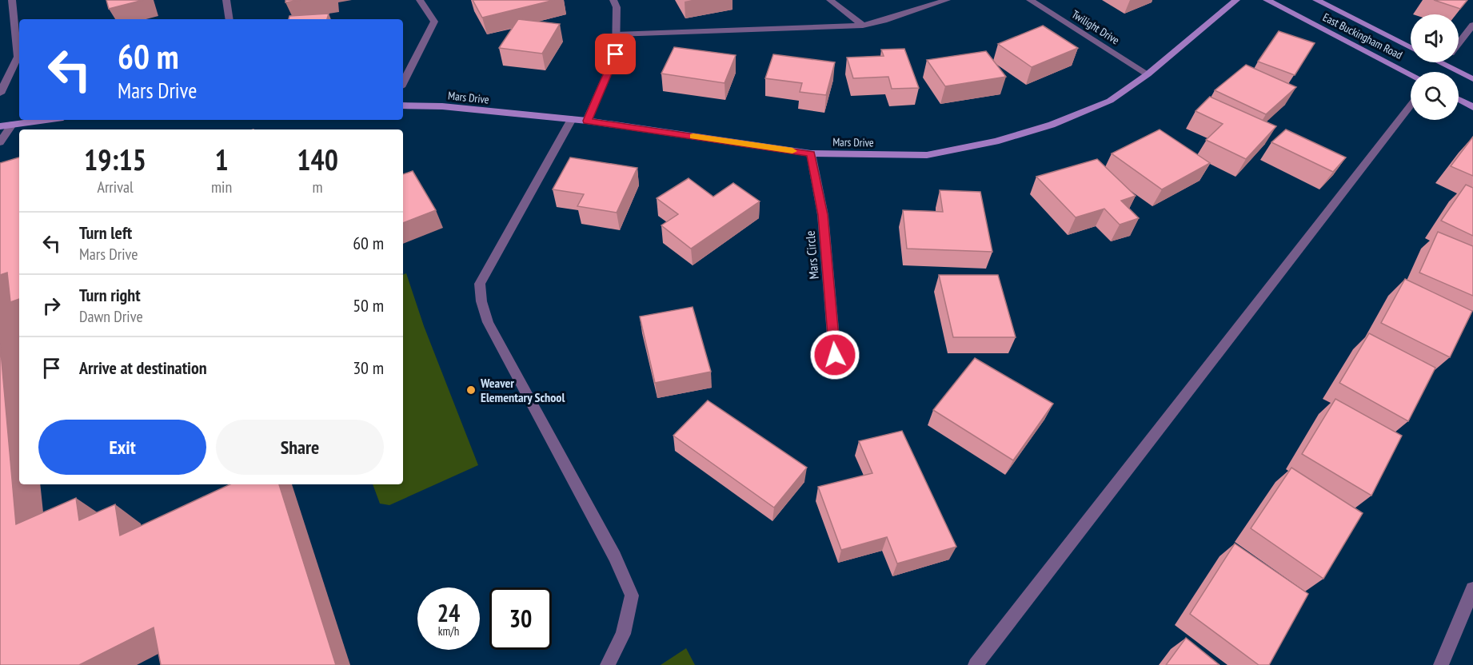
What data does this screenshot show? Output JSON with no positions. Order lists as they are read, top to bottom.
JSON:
{
  "streets": {
    "street": [
      "Twilight Drive",
      "East Buckingham Road",
      "Mars Drive",
      "Mars Circle"
    ]
  },
  "crossings": [
    ["Twilight Drive", "Mars Drive"],
    ["Mars Drive", "Mars Circle"]
  ],
  "places": ["Weaver Elementary School"],
  "page": {
    "turn": ["60 m", "Mars Drive"],
    "eta": [
      "19:15",
      "Arrival",
      "1",
      "min",
      "140",
      "m"
    ],
    "list": [
      {
        "name": "Turn left",
        "note": "Mars Drive",
        "value": "60 m"
      },
      {
        "name": "Turn right",
        "note": "Dawn Drive",
        "value": "50 m"
      },
      {
        "name": "Arrive at destination",
        "value": "30 m"
      }
    ],
    "buttons": ["Exit", "Share"],
    "speed": "24 km/h",
    "limit": "30"
  }
}
